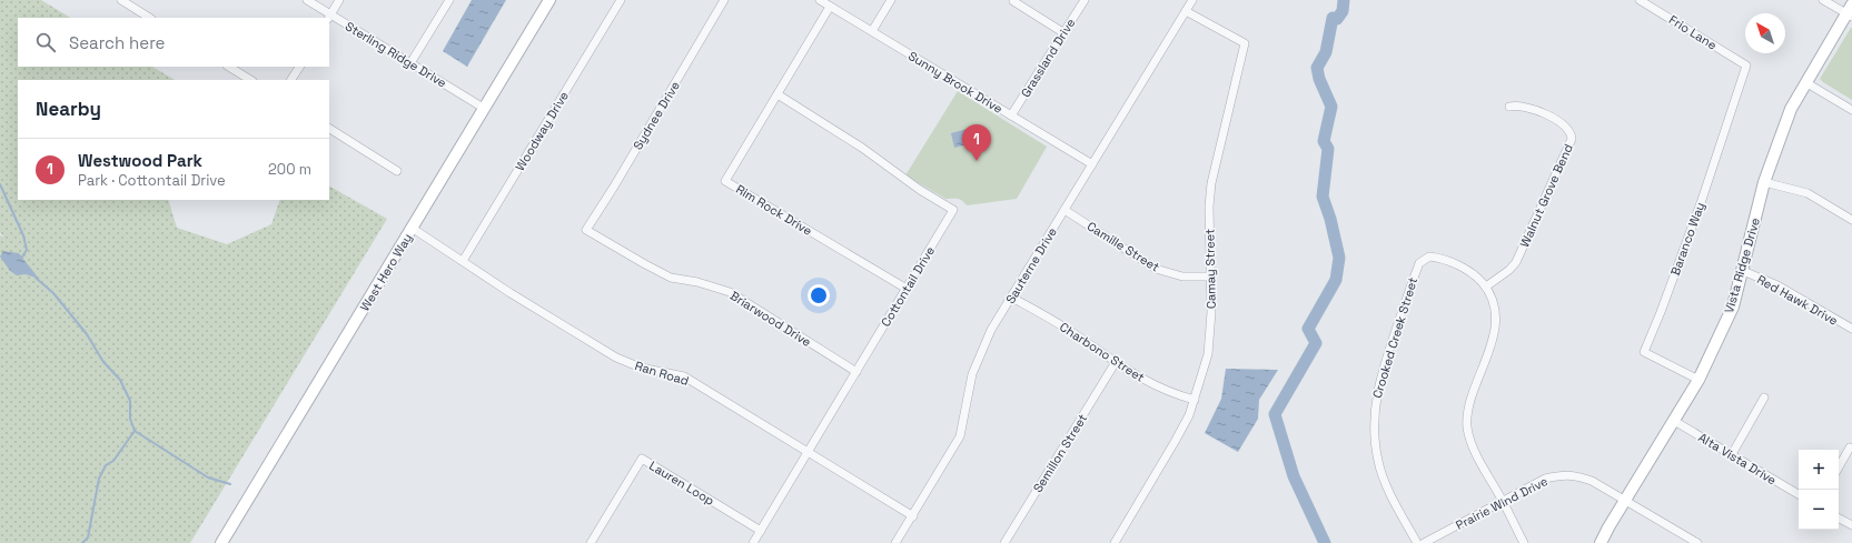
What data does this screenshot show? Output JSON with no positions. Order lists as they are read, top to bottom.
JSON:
{
  "streets": {
    "main road": ["Vista Ridge Drive", "West Hero Way"],
    "street": [
      "Frio Lane",
      "Sterling Ridge Drive",
      "Grassland Drive",
      "Sunny Brook Drive",
      "Sydnee Drive",
      "Woodway Drive",
      "Walnut Grove Bend",
      "Rim Rock Drive",
      "Baranco Way",
      "Camille Street",
      "Sauterne Drive",
      "Camay Street",
      "Cottontail Drive",
      "Red Hawk Drive",
      "Briarwood Drive",
      "Crooked Creek Street",
      "Charbono Street",
      "Ran Road",
      "Semillon Street",
      "Alta Vista Drive",
      "Lauren Loop",
      "Prairie Wind Drive"
    ]
  },
  "crossings": [
    ["Frio Lane", "Baranco Way"],
    ["Sterling Ridge Drive", "West Hero Way"],
    ["Grassland Drive", "Sunny Brook Drive"],
    ["Sunny Brook Drive", "Rim Rock Drive"],
    ["Sunny Brook Drive", "Sauterne Drive"],
    ["Sydnee Drive", "Briarwood Drive"],
    ["Woodway Drive", "Ran Road"],
    ["Walnut Grove Bend", "Crooked Creek Street"],
    ["Rim Rock Drive", "Cottontail Drive"],
    ["Baranco Way", "Vista Ridge Drive"],
    ["Camille Street", "Sauterne Drive"],
    ["Camille Street", "Camay Street"],
    ["Sauterne Drive", "Camay Street"],
    ["Sauterne Drive", "Charbono Street"],
    ["Sauterne Drive", "Ran Road"],
    ["Vista Ridge Drive", "Red Hawk Drive"],
    ["Vista Ridge Drive", "Alta Vista Drive"],
    ["Vista Ridge Drive", "Prairie Wind Drive"],
    ["Camay Street", "Charbono Street"],
    ["West Hero Way", "Ran Road"],
    ["Cottontail Drive", "Briarwood Drive"],
    ["Cottontail Drive", "Ran Road"],
    ["Cottontail Drive", "Lauren Loop"],
    ["Charbono Street", "Semillon Street"]
  ],
  "north": "top left",
  "page": {
    "search": "Search here",
    "heading": "Nearby",
    "pins": "1",
    "list": [
      {
        "mark": "1",
        "name": "Westwood Park",
        "note": "Park · Cottontail Drive",
        "value": "200 m"
      }
    ],
    "map_buttons": ["+", "−"]
  }
}
